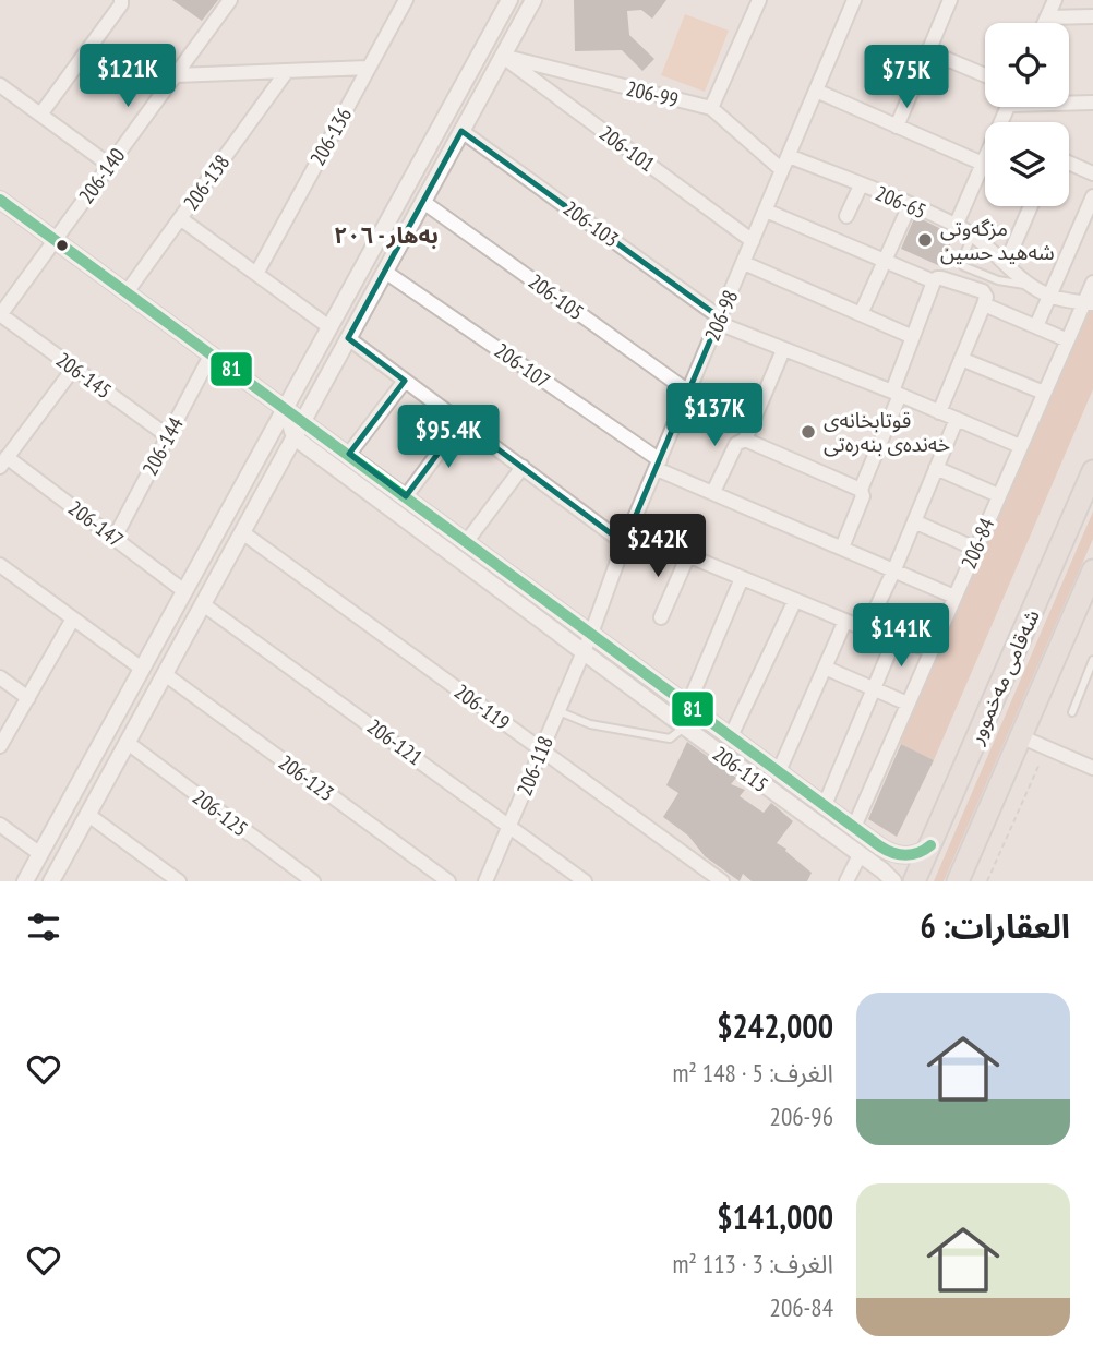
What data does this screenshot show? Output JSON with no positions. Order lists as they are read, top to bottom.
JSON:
{
  "streets": {
    "highway": ["شەقامی مەخموور"],
    "street": [
      "206-99",
      "206-136",
      "206-101",
      "206-140",
      "206-138",
      "206-65",
      "206-103",
      "206-105",
      "206-98",
      "206-107",
      "206-145",
      "206-144",
      "206-147",
      "206-84",
      "206-119",
      "206-121",
      "206-118",
      "206-115",
      "206-123",
      "206-125"
    ]
  },
  "crossings": [
    ["206-99", "206-101"],
    ["206-99", "206-98"],
    ["206-101", "206-98"],
    ["206-140", "206-145"],
    ["206-140", "206-115"],
    ["206-138", "206-115"],
    ["206-65", "206-98"],
    ["206-65", "206-84"],
    ["206-103", "206-98"],
    ["206-103", "206-84"],
    ["206-105", "206-98"],
    ["206-98", "206-107"],
    ["206-98", "206-118"],
    ["206-98", "206-115"],
    ["206-107", "206-84"],
    ["206-145", "206-144"],
    ["206-144", "206-147"],
    ["206-144", "206-115"],
    ["206-84", "206-115"],
    ["206-119", "206-118"],
    ["206-121", "206-118"],
    ["206-118", "206-115"]
  ],
  "districts": ["بەهار - ٢٠٦"],
  "places": ["مزگەوتی شەهید حسين", "قوتابخانەی خەندەی بنەرەتی"],
  "lines": ["transit line 81"],
  "page": {
    "price": [
      "$121K",
      "$75K",
      "$137K",
      "$95.4K",
      "$242K",
      "$141K"
    ],
    "heading": "العقارات: 6",
    "list": [
      {
        "name": "$242,000",
        "note": "الغرف: 5 · 148 m² · 206-96"
      },
      {
        "name": "$141,000",
        "note": "الغرف: 3 · 113 m² · 206-84"
      }
    ]
  }
}
